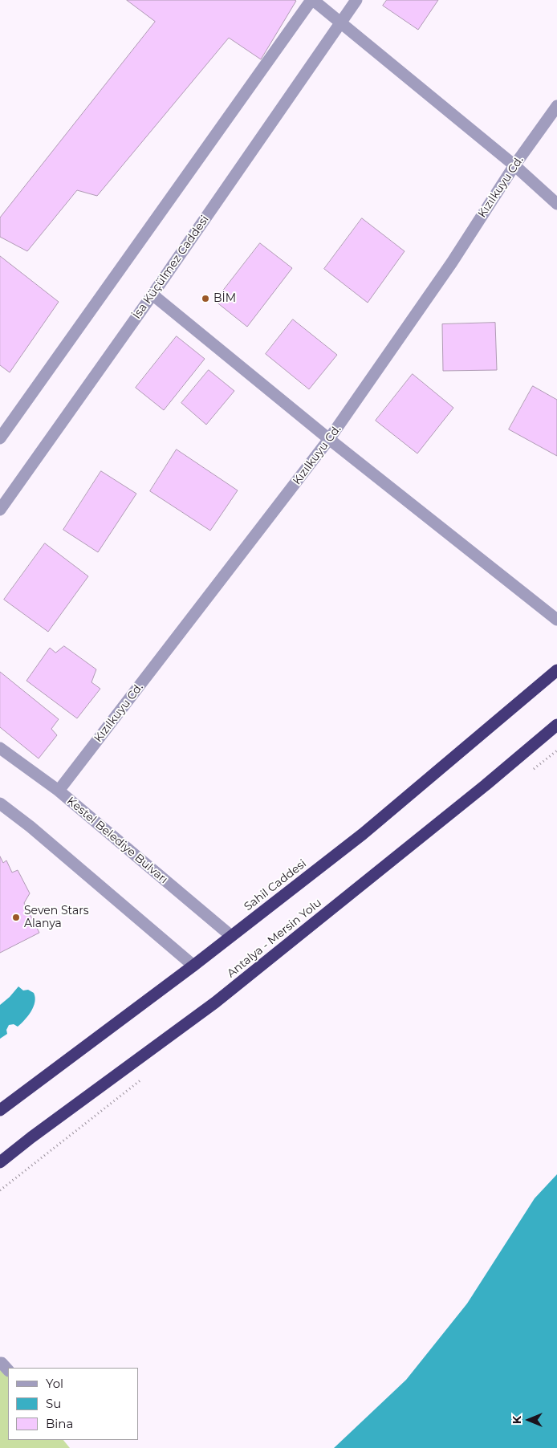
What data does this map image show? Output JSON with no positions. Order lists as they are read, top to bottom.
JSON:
{
  "streets": {
    "highway": ["Sahil Caddesi", "Antalya - Mersin Yolu"],
    "street": ["Kızılkuyu Cd.", "İsa Küçülmez Caddesi", "Kestel Belediye Bulvarı"]
  },
  "crossings": [
    ["Kızılkuyu Cd.", "Kestel Belediye Bulvarı"],
    ["Kestel Belediye Bulvarı", "Sahil Caddesi"]
  ],
  "places": ["BİM", "Seven Stars Alanya"],
  "legend": ["Yol", "Su", "Bina"],
  "north": "left"
}
